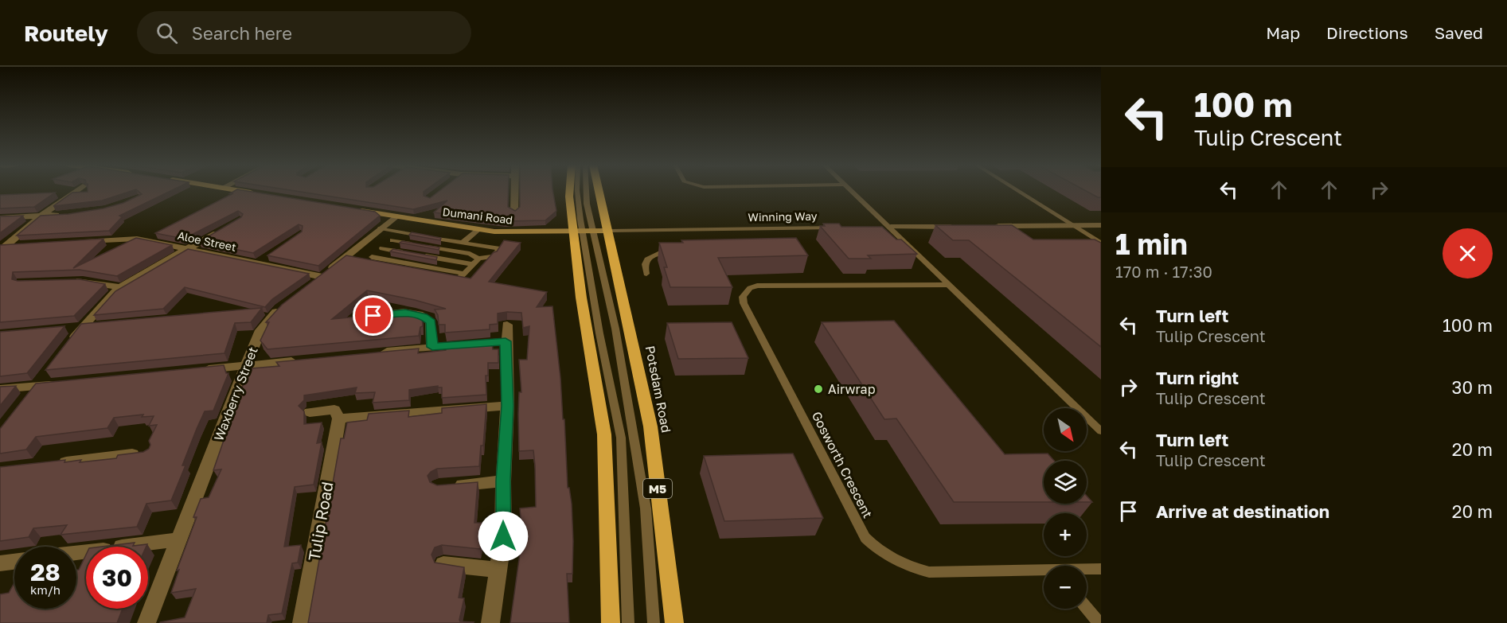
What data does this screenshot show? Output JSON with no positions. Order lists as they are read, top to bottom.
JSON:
{
  "streets": {
    "main road": ["Potsdam Road", "M5"],
    "street": [
      "Dumani Road",
      "Aloe Street",
      "Waxberry Street",
      "Tulip Road"
    ],
    "lane": ["Winning Way", "Gosworth Crescent"]
  },
  "crossings": [
    ["Dumani Road", "Winning Way"],
    ["Dumani Road", "Potsdam Road"],
    ["Winning Way", "Potsdam Road"]
  ],
  "places": ["Airwrap"],
  "north": "bottom right",
  "page": {
    "header": "Routely",
    "search": "Search here",
    "nav": ["Map", "Directions", "Saved"],
    "turn": ["100 m", "Tulip Crescent"],
    "heading": ["1 min", "170 m · 17:30"],
    "list": [
      {
        "name": "Turn left",
        "note": "Tulip Crescent",
        "value": "100 m"
      },
      {
        "name": "Turn right",
        "note": "Tulip Crescent",
        "value": "30 m"
      },
      {
        "name": "Turn left",
        "note": "Tulip Crescent",
        "value": "20 m"
      },
      {
        "name": "Arrive at destination",
        "value": "20 m"
      }
    ],
    "map_buttons": ["+", "−"],
    "speed": "28 km/h",
    "limit": "30"
  }
}
